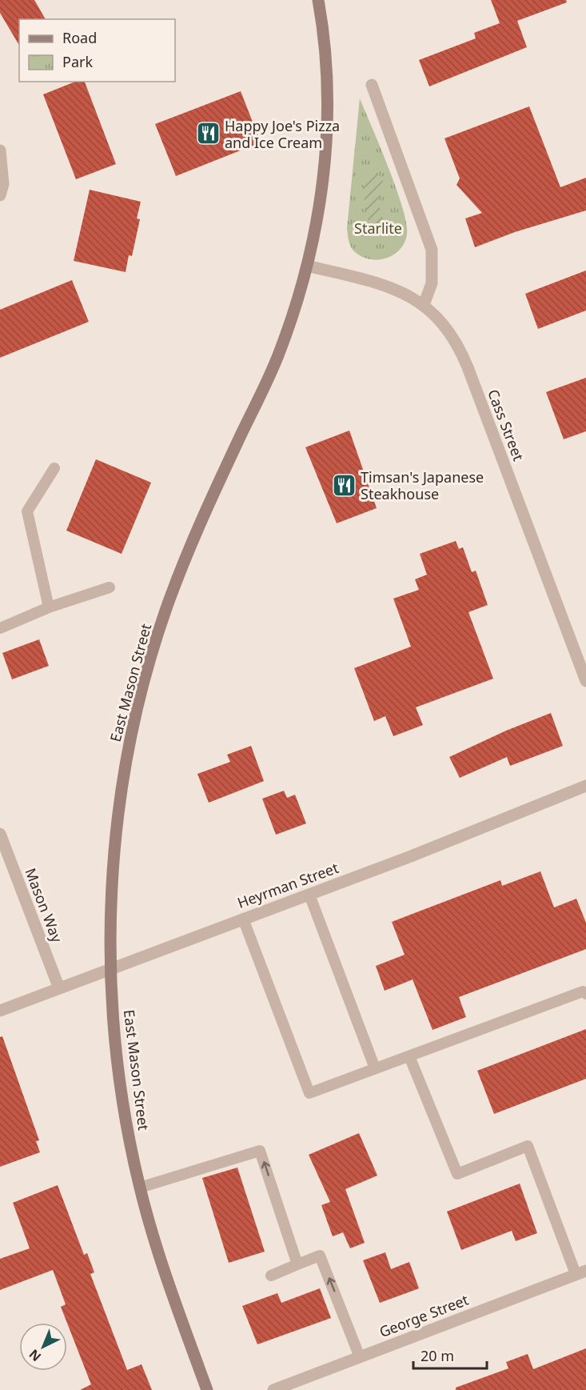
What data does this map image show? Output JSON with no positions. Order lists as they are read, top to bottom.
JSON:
{
  "streets": {
    "main road": ["East Mason Street"],
    "street": [
      "Cass Street",
      "Heyrman Street",
      "Mason Way",
      "George Street"
    ]
  },
  "crossings": [
    ["Cass Street", "East Mason Street"],
    ["East Mason Street", "Heyrman Street"],
    ["Heyrman Street", "Mason Way"]
  ],
  "parks": ["Starlite"],
  "places": {
    "restaurant": ["Happy Joe's Pizza and Ice Cream", "Timsan's Japanese Steakhouse"]
  },
  "legend": ["Road", "Park"],
  "scale_bar": "20 m",
  "north": "bottom left"
}
